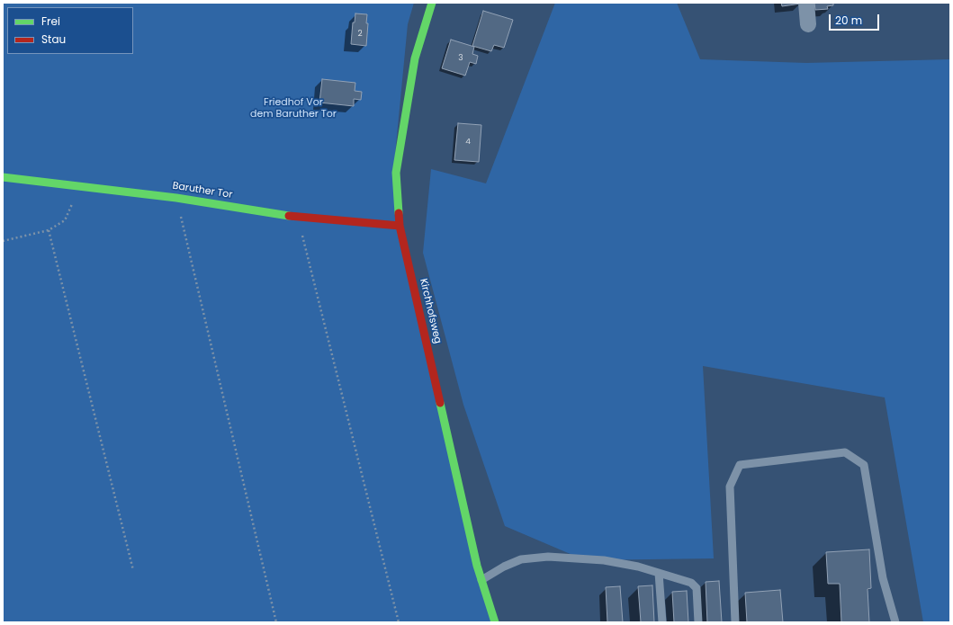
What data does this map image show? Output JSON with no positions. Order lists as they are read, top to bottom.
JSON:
{
  "streets": {
    "street": ["Baruther Tor", "Kirchhofsweg"]
  },
  "crossings": [
    ["Baruther Tor", "Kirchhofsweg"]
  ],
  "parks": ["Friedhof Vor dem Baruther Tor"],
  "house_numbers": ["2", "3", "4"],
  "legend": ["Frei", "Stau"],
  "scale_bar": "20 m"
}
